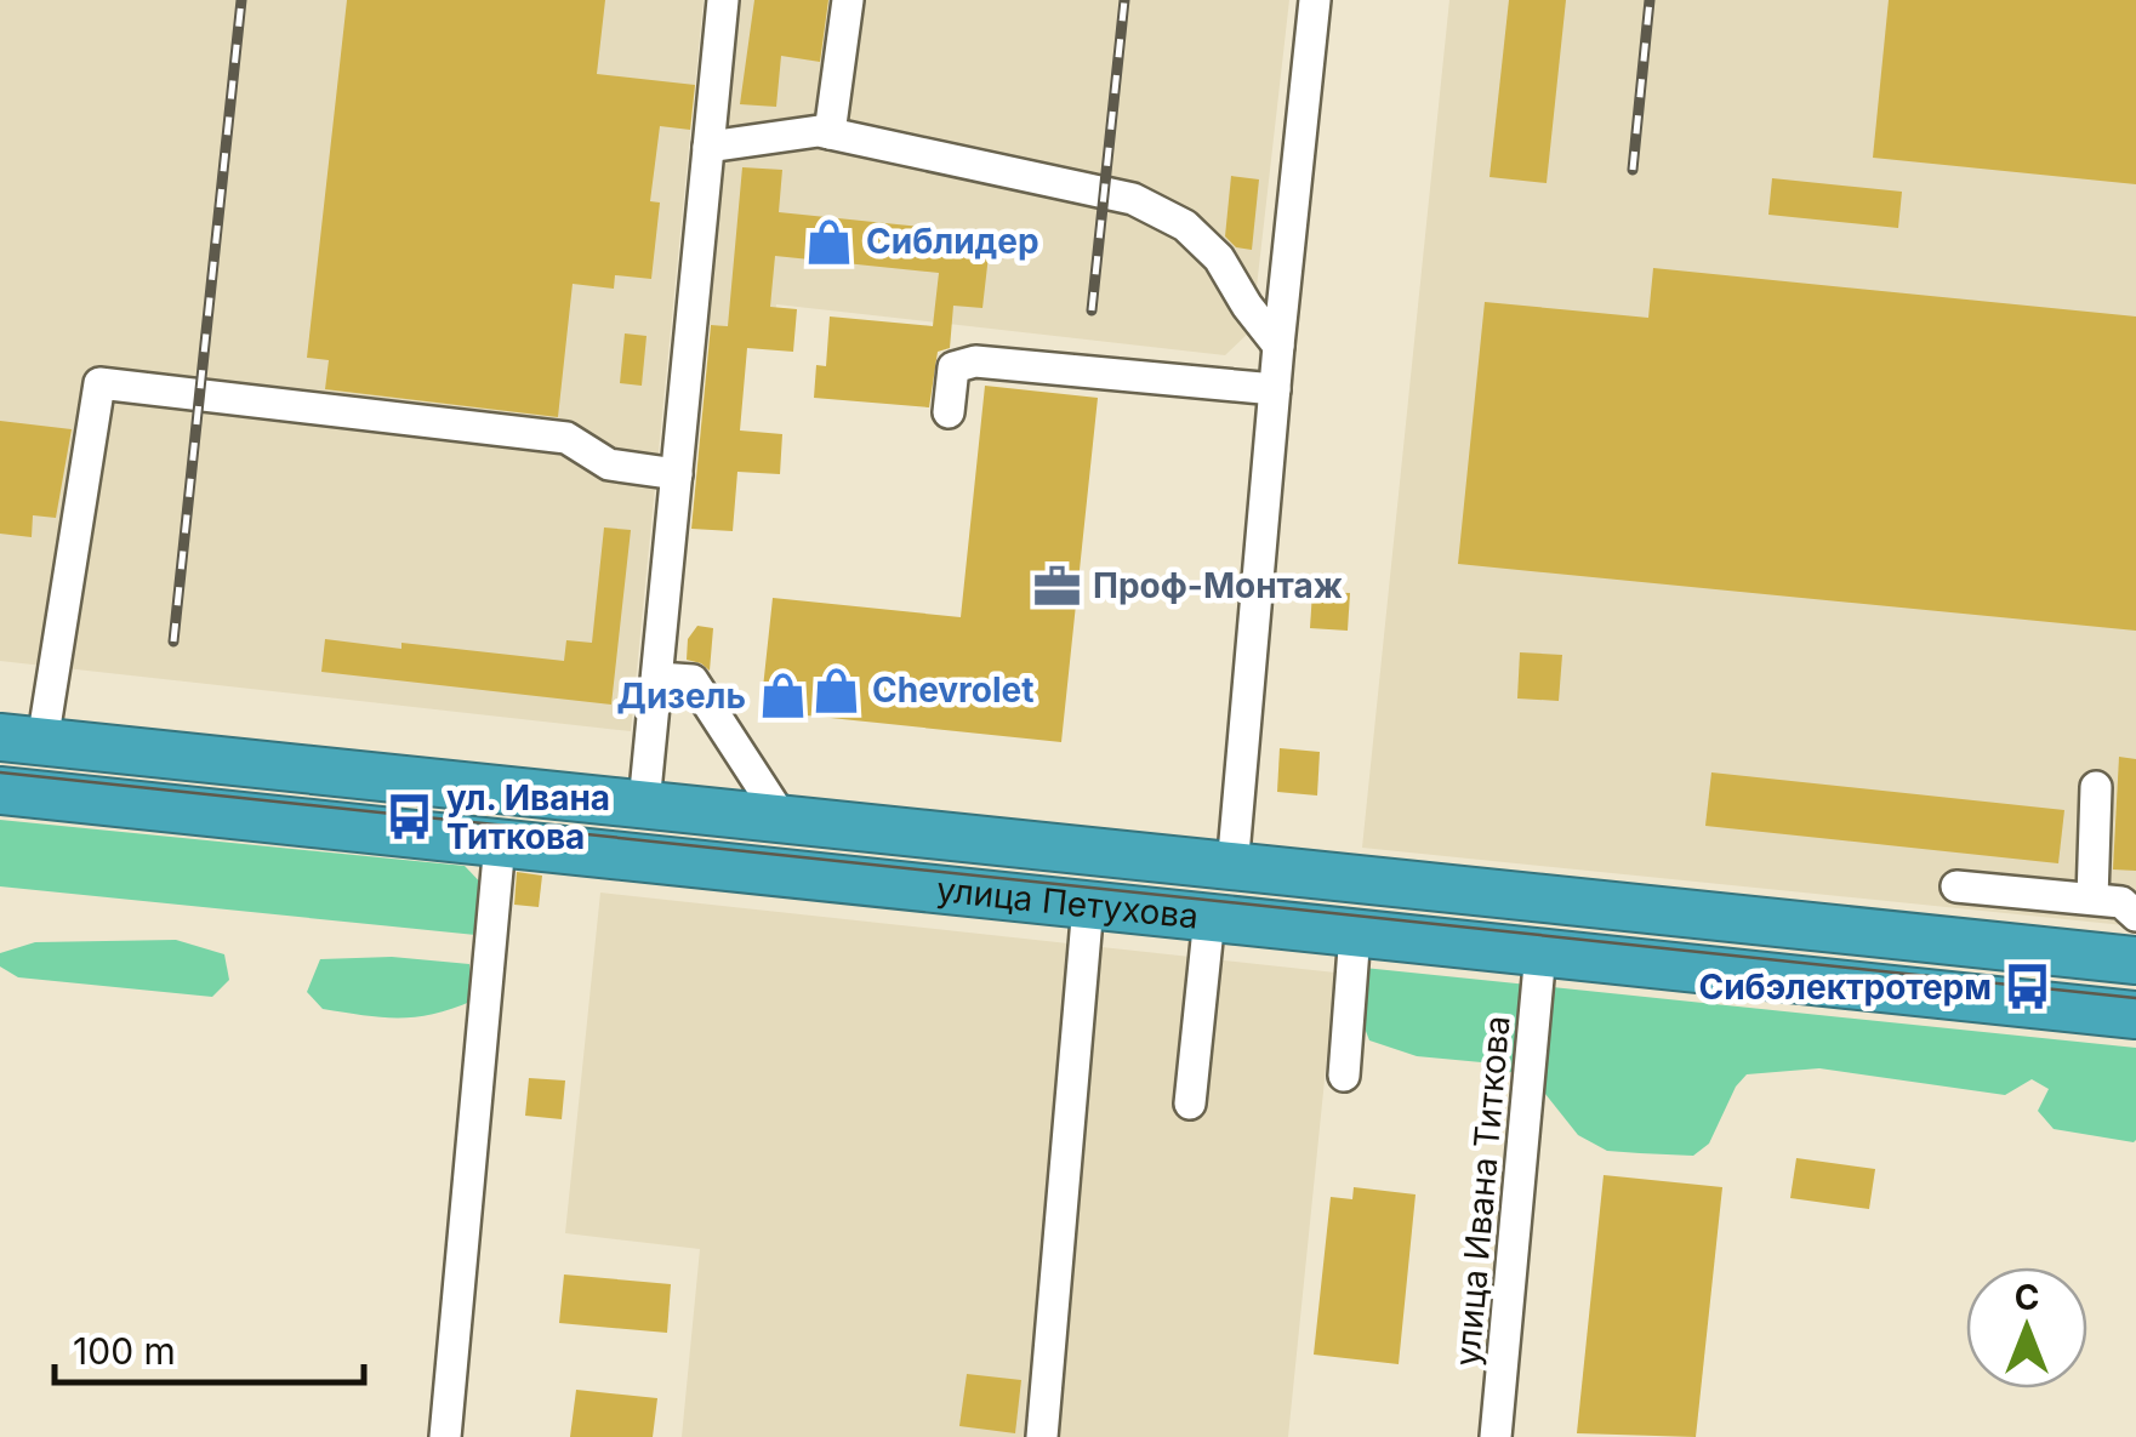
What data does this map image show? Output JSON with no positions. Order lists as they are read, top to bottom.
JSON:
{
  "streets": {
    "highway": ["улица Петухова"],
    "street": ["улица Ивана Титкова"]
  },
  "crossings": [
    ["улица Петухова", "улица Ивана Титкова"]
  ],
  "places": {
    "shop": ["Сиблидер", "Chevrolet", "Дизель"],
    "office": ["Проф-Монтаж"],
    "bus stop": ["ул. Ивана Титкова", "Сибэлектротерм"]
  },
  "scale_bar": "100 m",
  "north": "top"
}
